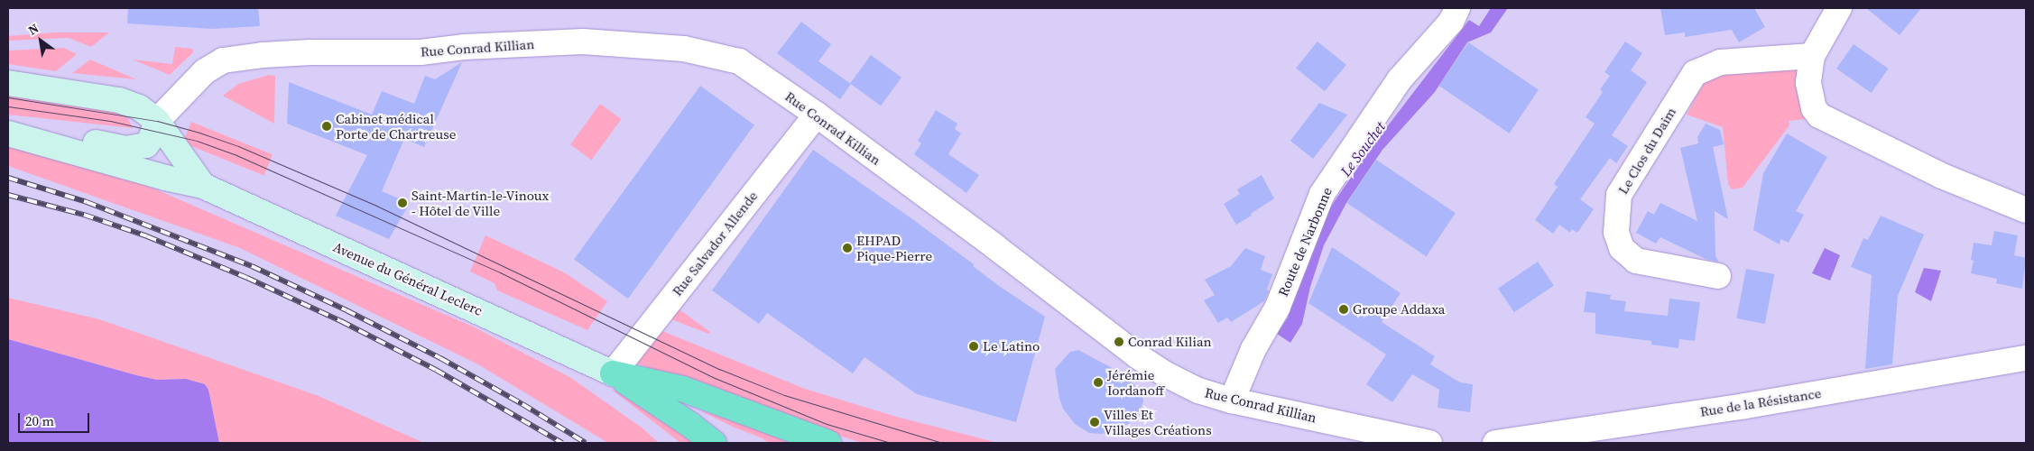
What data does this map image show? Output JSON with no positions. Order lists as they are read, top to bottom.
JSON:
{
  "streets": {
    "main road": ["Avenue du Général Leclerc"],
    "street": [
      "Rue Conrad Killian",
      "Le Clos du Daim",
      "Route de Narbonne",
      "Rue Salvador Allende",
      "Rue de la Résistance"
    ]
  },
  "crossings": [
    ["Rue Conrad Killian", "Route de Narbonne"],
    ["Rue Conrad Killian", "Rue Salvador Allende"],
    ["Rue Conrad Killian", "Avenue du Général Leclerc"],
    ["Rue Salvador Allende", "Avenue du Général Leclerc"]
  ],
  "water": ["Le Souchet"],
  "places": [
    "Cabinet médical Porte de Chartreuse",
    "Saint-Martin-le-Vinoux - Hôtel de Ville",
    "EHPAD Pique-Pierre",
    "Groupe Addaxa",
    "Conrad Kilian",
    "Le Latino",
    "Jérémie Iordanoff",
    "Villes Et Villages Créations"
  ],
  "scale_bar": "20 m",
  "north": "top left"
}
